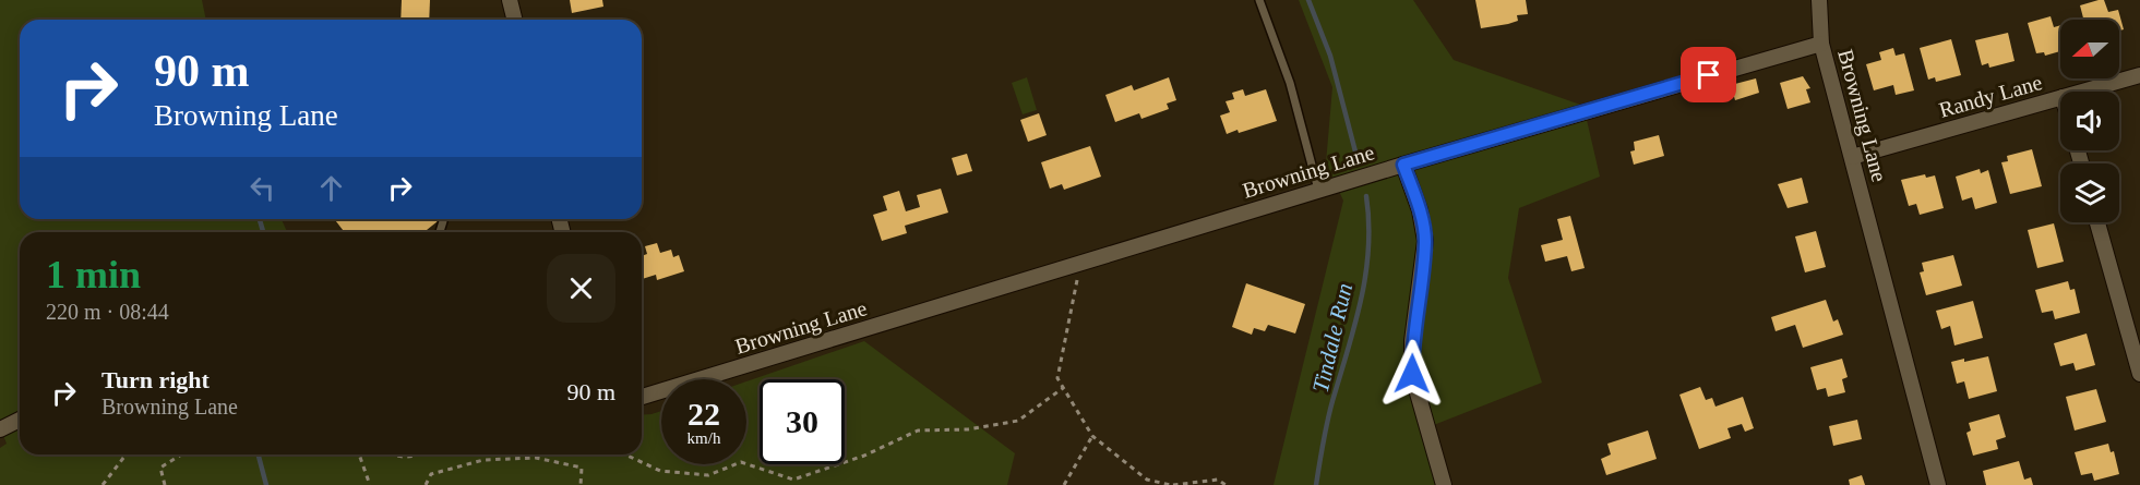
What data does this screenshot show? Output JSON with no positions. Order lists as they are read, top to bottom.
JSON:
{
  "streets": {
    "street": ["Randy Lane", "Browning Lane"]
  },
  "crossings": [
    ["Randy Lane", "Browning Lane"]
  ],
  "water": ["Tindale Run"],
  "north": "left",
  "page": {
    "turn": ["90 m", "Browning Lane"],
    "heading": ["1 min", "220 m · 08:44"],
    "list": [
      {
        "name": "Turn right",
        "note": "Browning Lane",
        "value": "90 m"
      }
    ],
    "speed": "22 km/h",
    "limit": "30"
  }
}
